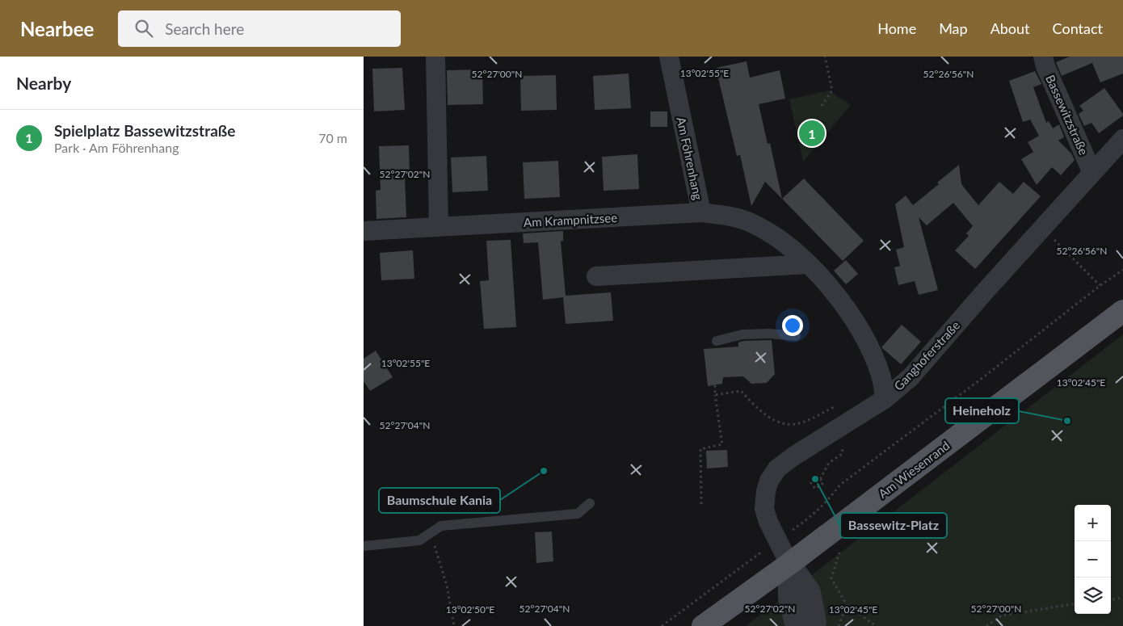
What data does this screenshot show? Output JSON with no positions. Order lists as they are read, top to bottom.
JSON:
{
  "streets": {
    "main road": ["Am Wiesenrand"],
    "street": [
      "Bassewitzstraße",
      "Am Föhrenhang",
      "Am Krampnitzsee",
      "Ganghoferstraße"
    ]
  },
  "crossings": [
    ["Bassewitzstraße", "Ganghoferstraße"],
    ["Am Föhrenhang", "Am Krampnitzsee"],
    ["Am Föhrenhang", "Ganghoferstraße"],
    ["Ganghoferstraße", "Am Wiesenrand"]
  ],
  "places": ["Heineholz", "Baumschule Kania", "Bassewitz-Platz"],
  "page": {
    "header": "Nearbee",
    "search": "Search here",
    "nav": [
      "Home",
      "Map",
      "About",
      "Contact"
    ],
    "heading": "Nearby",
    "list": [
      {
        "mark": "1",
        "name": "Spielplatz Bassewitzstraße",
        "note": "Park · Am Föhrenhang",
        "value": "70 m"
      }
    ],
    "pins": "1",
    "map_buttons": ["+", "−"]
  },
  "coordinates": [
    "13°02'55\"E",
    "52°27'00\"N",
    "52°26'56\"N",
    "52°27'02\"N",
    "13°02'45\"E",
    "52°27'04\"N",
    "13°02'50\"E"
  ]
}
